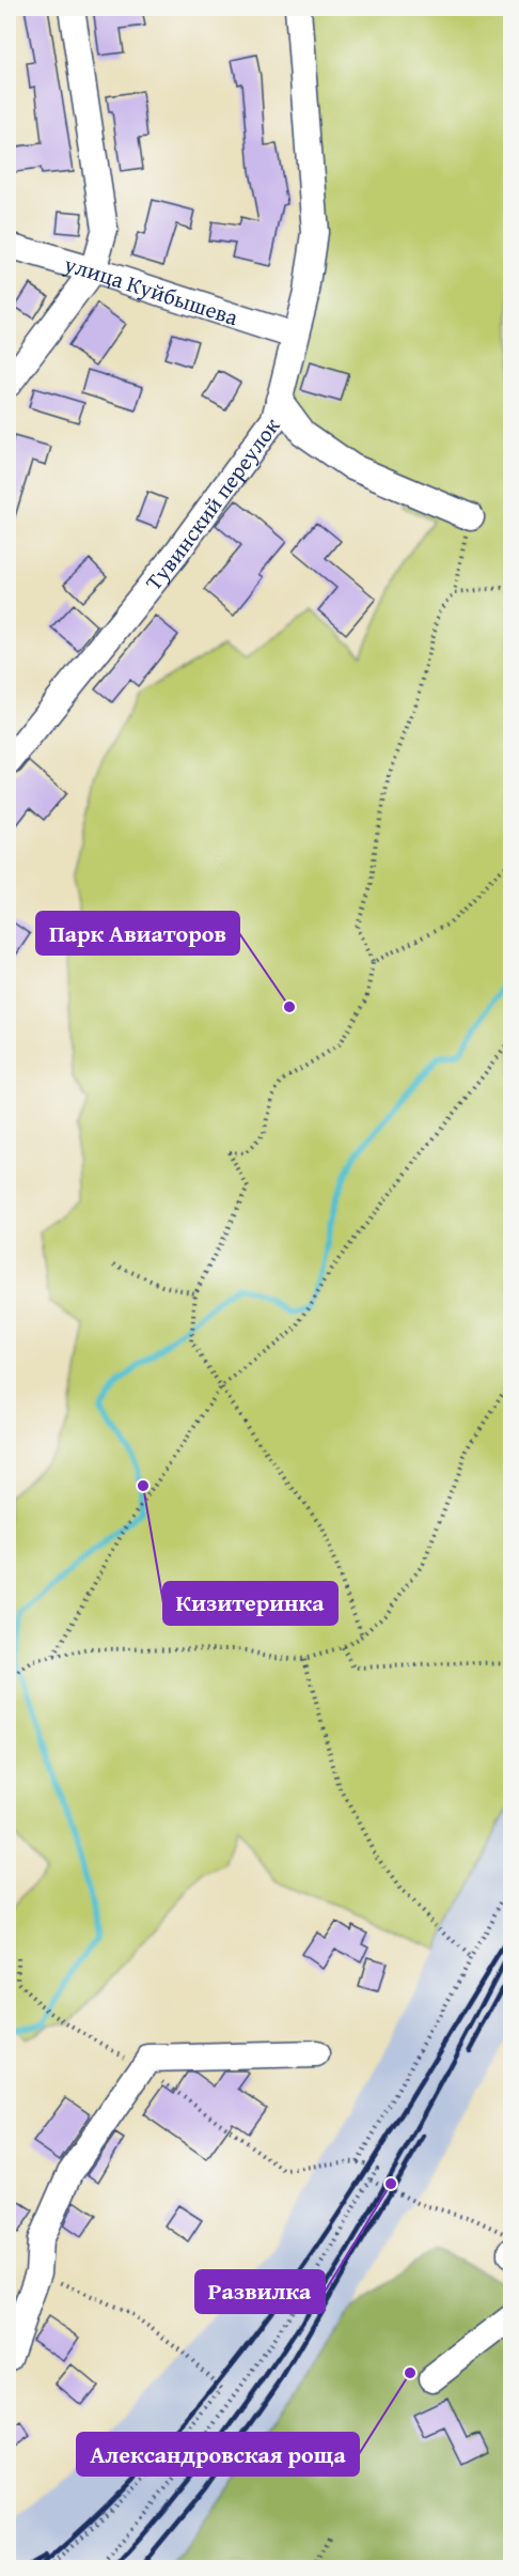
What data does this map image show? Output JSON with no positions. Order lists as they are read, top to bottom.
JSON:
{
  "streets": {
    "street": ["улица Куйбышева", "Тувинский переулок"]
  },
  "crossings": [
    ["улица Куйбышева", "Тувинский переулок"]
  ],
  "places": [
    "Парк Авиаторов",
    "Кизитеринка",
    "Развилка",
    "Александровская роща"
  ]
}
